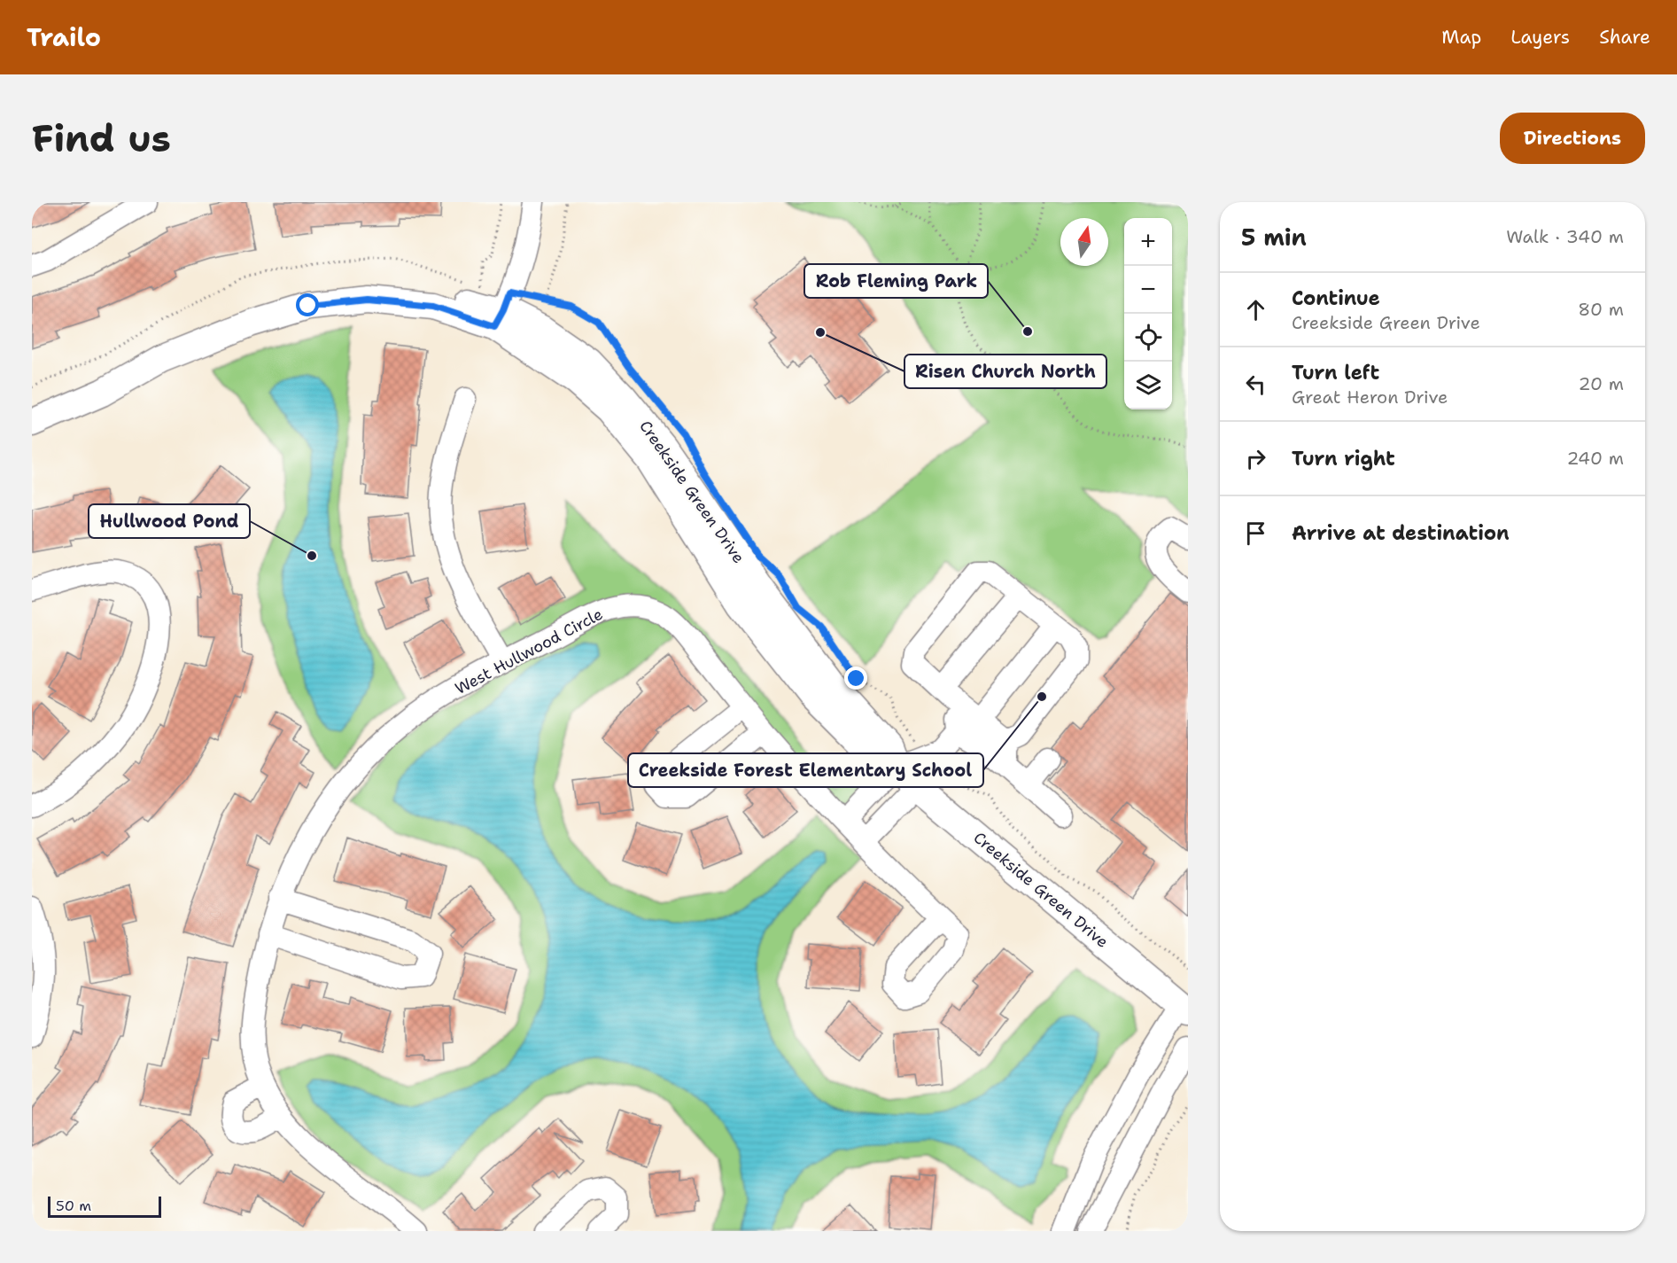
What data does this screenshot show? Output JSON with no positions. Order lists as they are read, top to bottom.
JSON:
{
  "streets": {
    "main road": ["Creekside Green Drive"],
    "street": ["West Hullwood Circle"]
  },
  "places": [
    "Rob Fleming Park",
    "Risen Church North",
    "Hullwood Pond",
    "Creekside Forest Elementary School"
  ],
  "scale_bar": "50 m",
  "north": "top",
  "page": {
    "header": "Trailo",
    "nav": ["Map", "Layers", "Share"],
    "buttons": "Directions",
    "title": "Find us",
    "heading": ["5 min", "Walk · 340 m"],
    "map_buttons": ["+", "−"],
    "list": [
      ["Continue", "Creekside Green Drive", "80 m"],
      ["Turn left", "Great Heron Drive", "20 m"],
      ["Turn right", "240 m"],
      "Arrive at destination"
    ],
    "scale": "50 m"
  }
}
